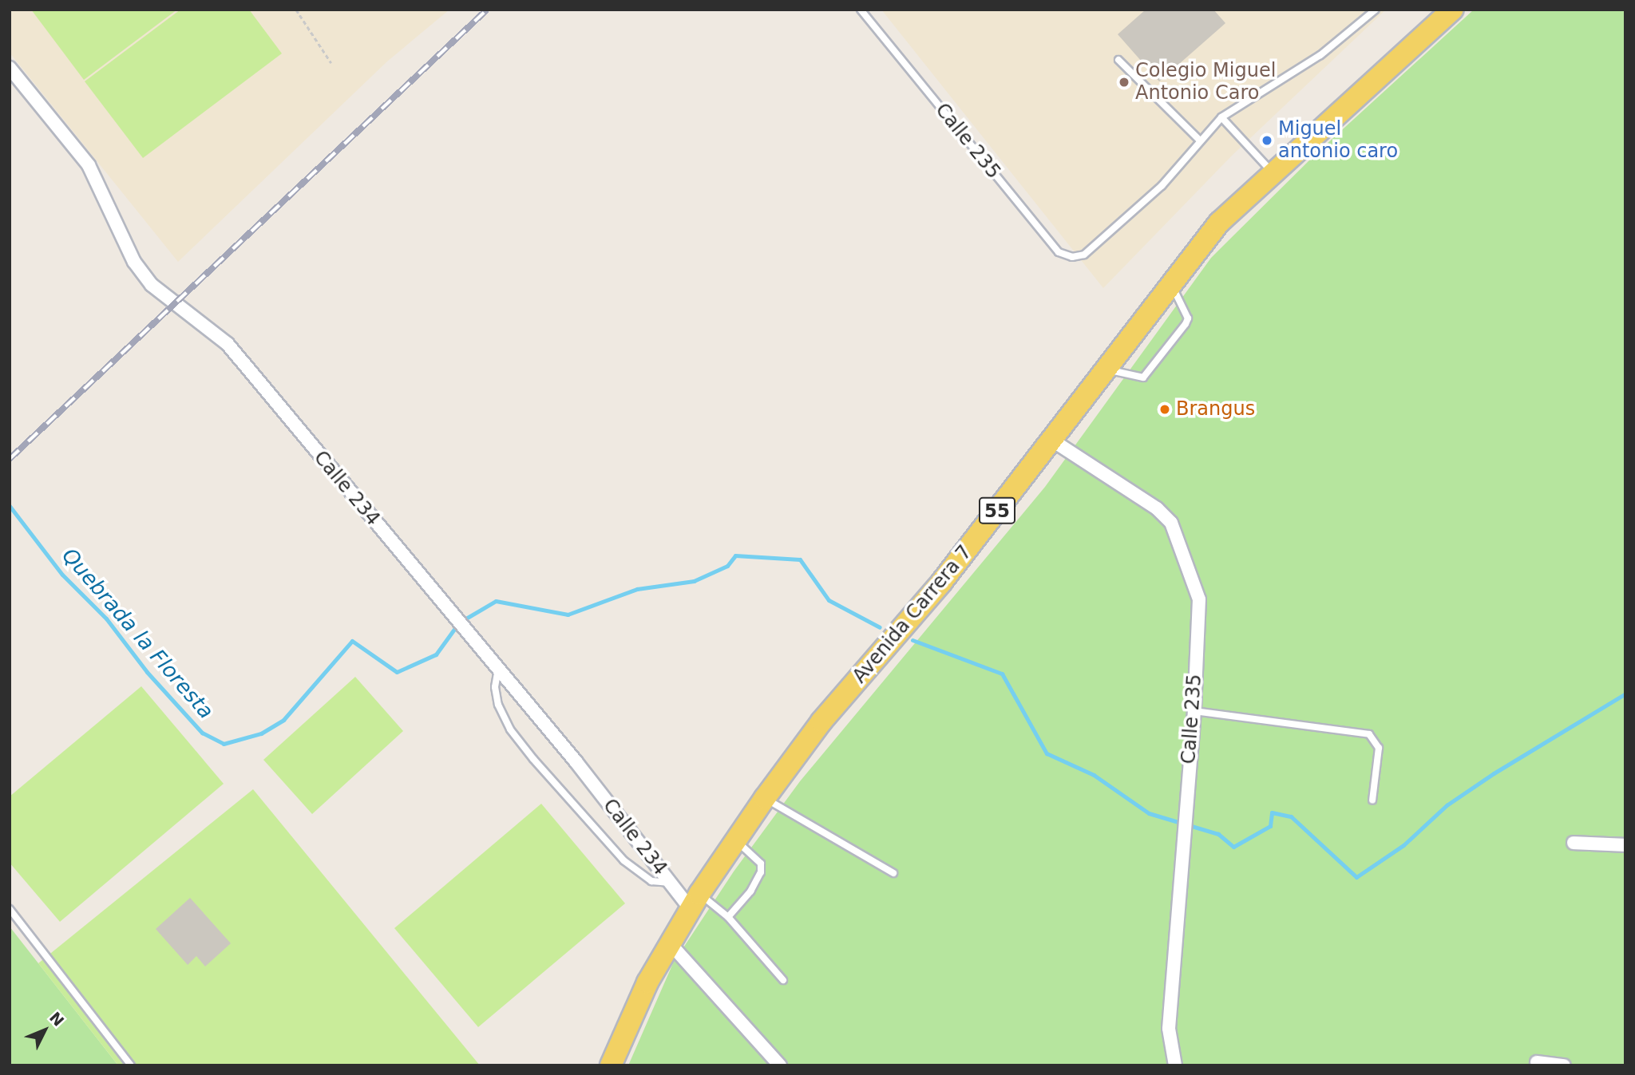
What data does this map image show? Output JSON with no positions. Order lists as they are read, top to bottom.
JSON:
{
  "streets": {
    "main road": ["55", "Avenida Carrera 7"],
    "street": ["Calle 235", "Calle 234"]
  },
  "crossings": [
    ["Calle 235", "Avenida Carrera 7"],
    ["Calle 234", "Avenida Carrera 7"]
  ],
  "water": ["Quebrada la Floresta"],
  "places": ["Colegio Miguel Antonio Caro", "Miguel antonio caro", "Brangus"],
  "north": "top right"
}
